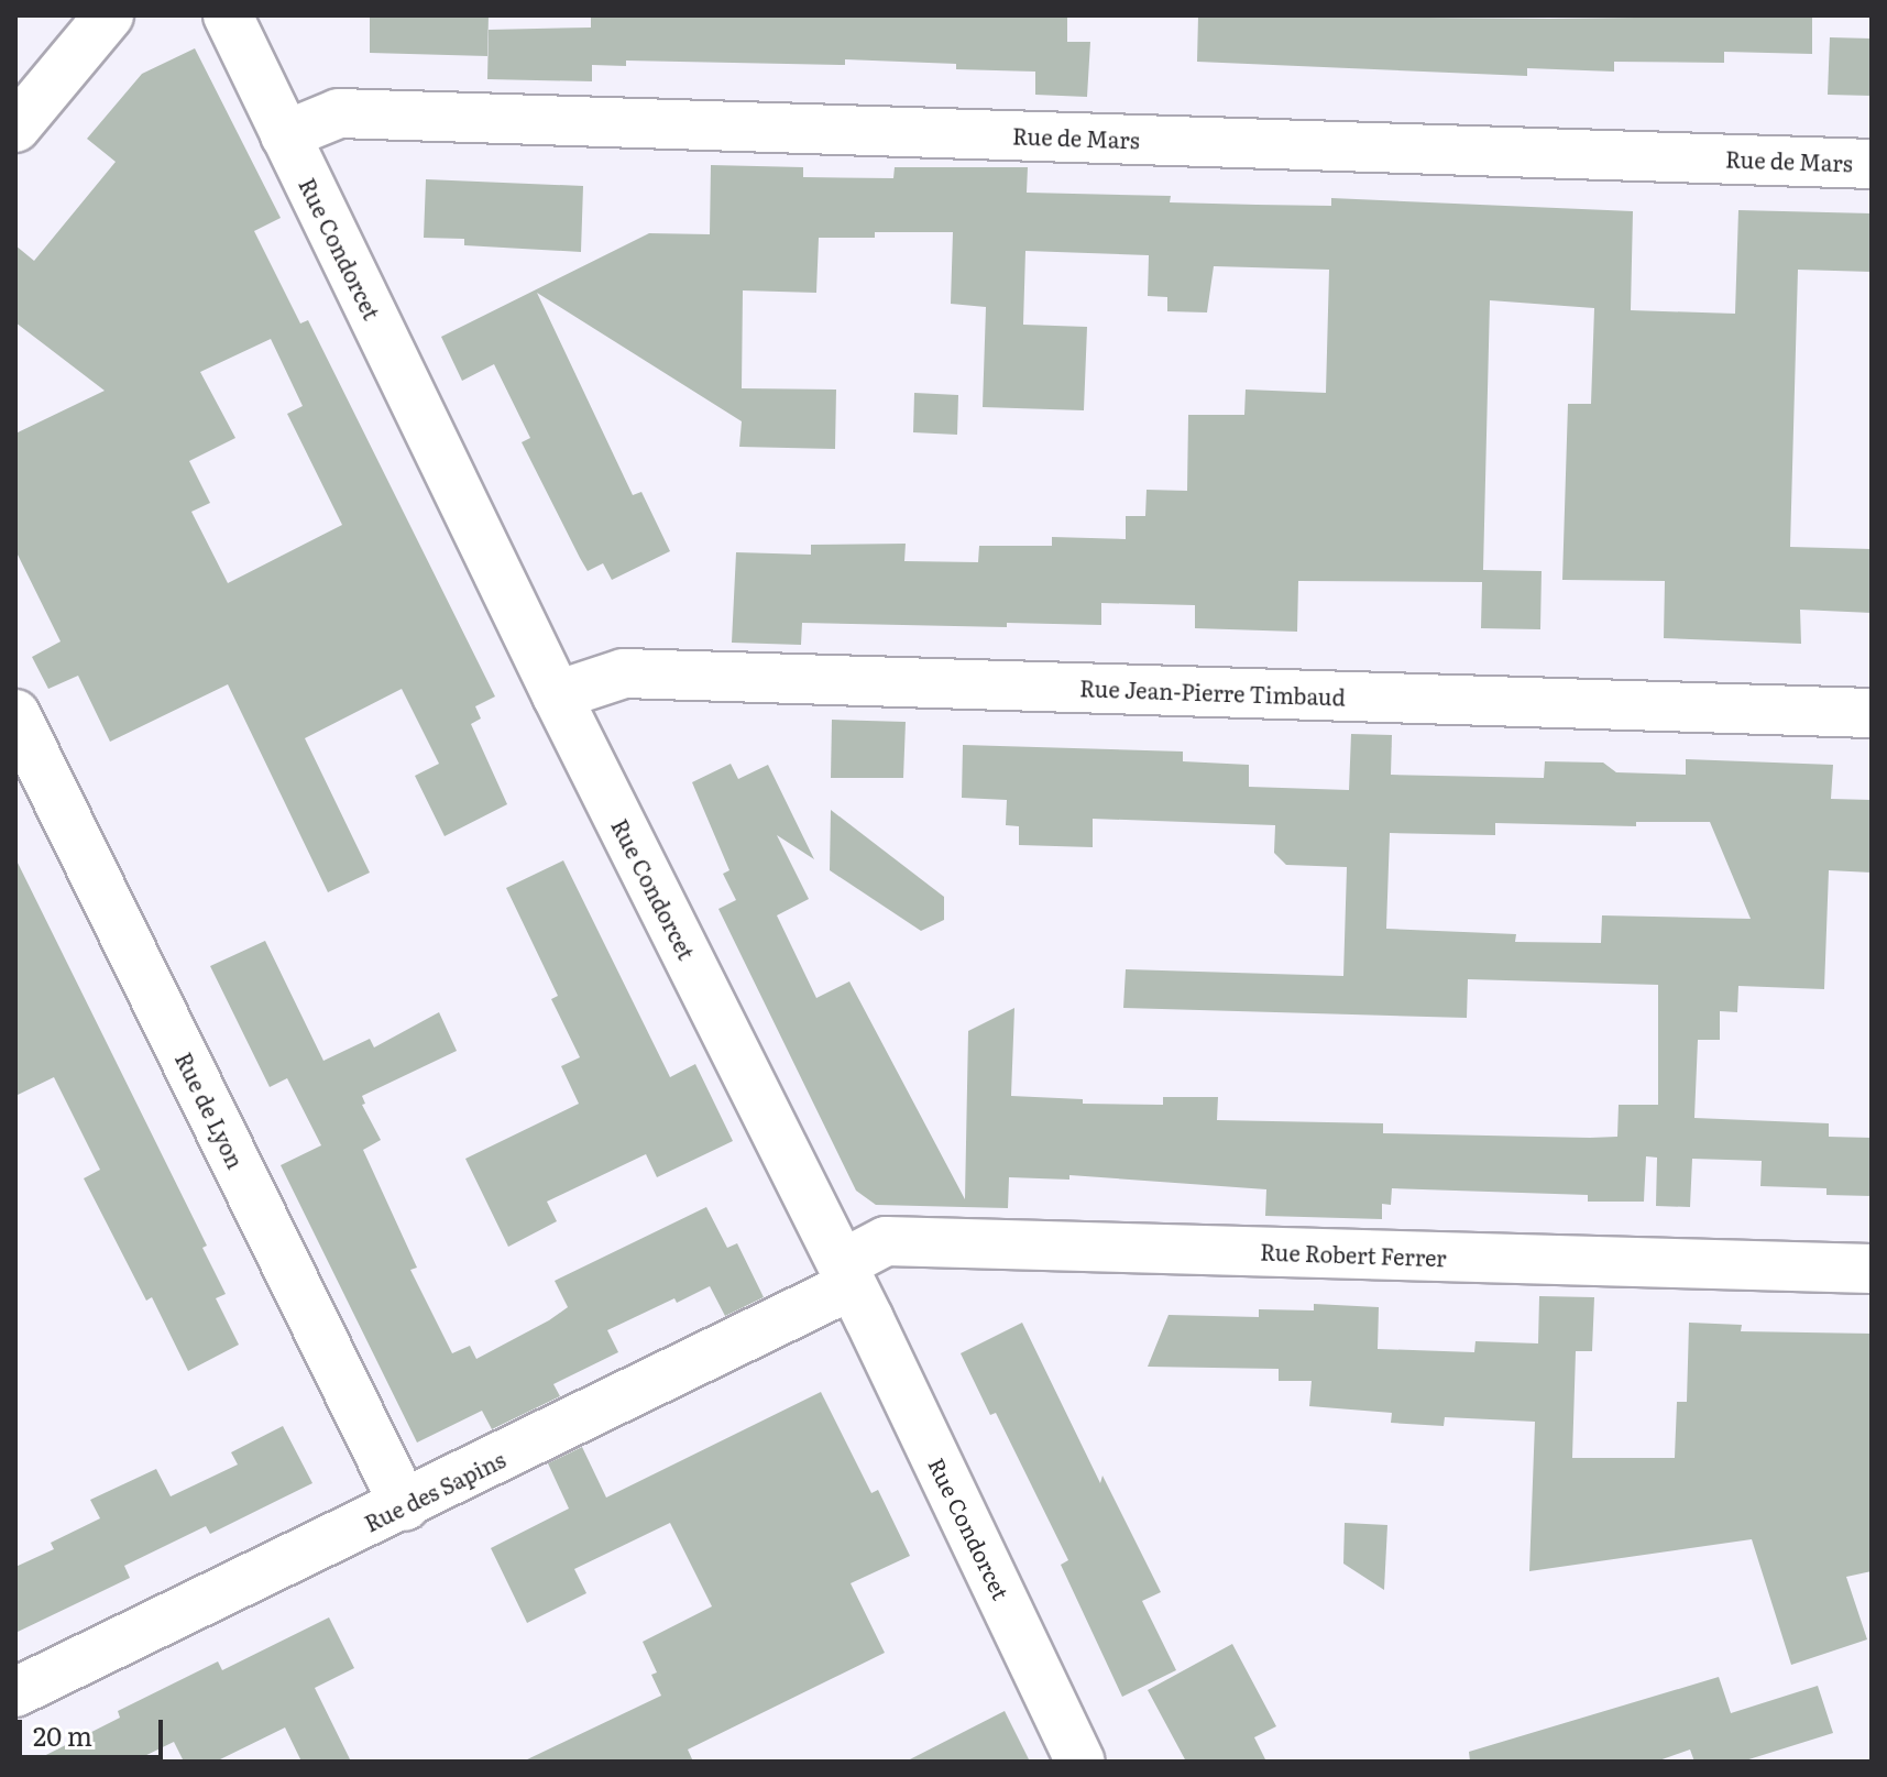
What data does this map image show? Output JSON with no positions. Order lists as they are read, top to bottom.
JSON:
{
  "streets": {
    "street": [
      "Rue de Mars",
      "Rue Condorcet",
      "Rue Jean-Pierre Timbaud",
      "Rue de Lyon",
      "Rue Robert Ferrer",
      "Rue des Sapins"
    ]
  },
  "crossings": [
    ["Rue de Mars", "Rue Condorcet"],
    ["Rue Condorcet", "Rue Jean-Pierre Timbaud"],
    ["Rue Condorcet", "Rue Robert Ferrer"],
    ["Rue Condorcet", "Rue des Sapins"],
    ["Rue de Lyon", "Rue des Sapins"],
    ["Rue Robert Ferrer", "Rue des Sapins"]
  ],
  "scale_bar": "20 m"
}
